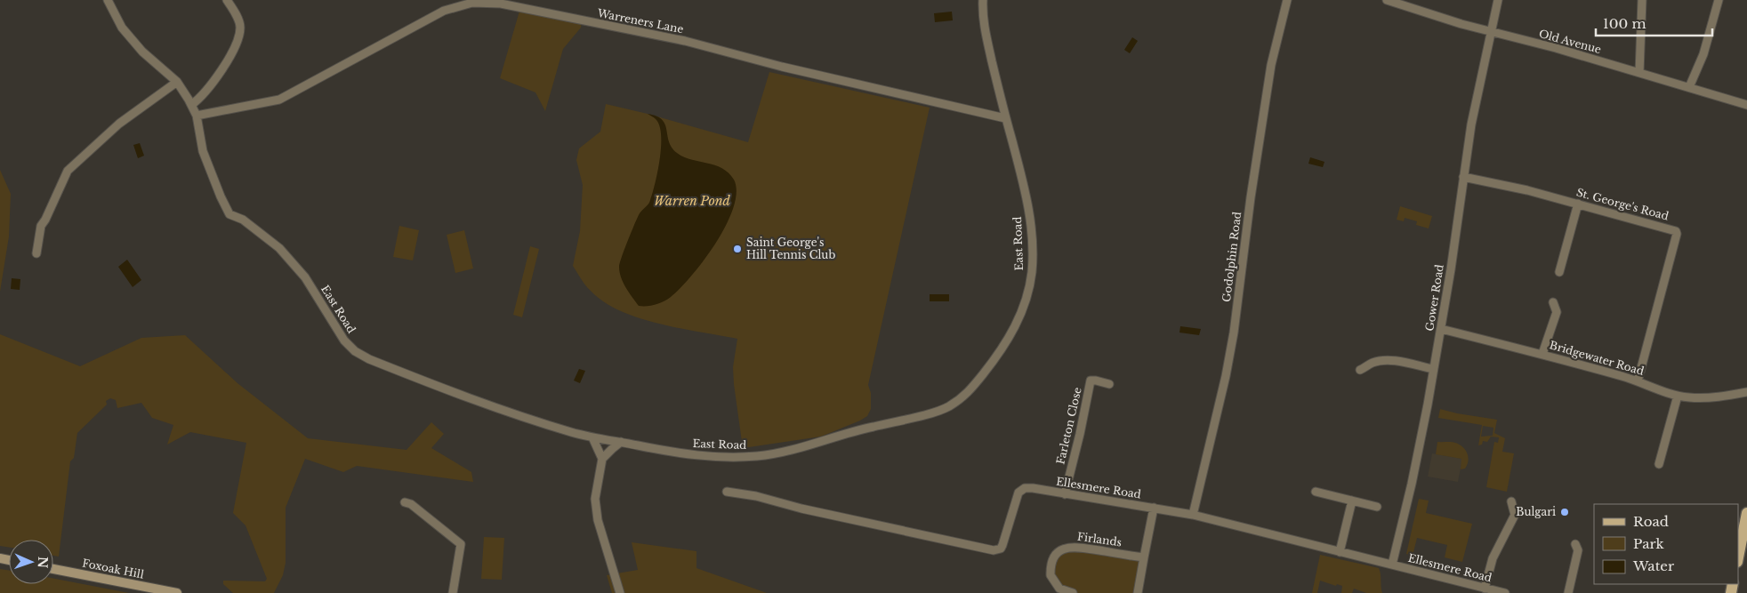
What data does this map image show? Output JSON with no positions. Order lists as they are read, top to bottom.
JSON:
{
  "streets": {
    "main road": ["Foxoak Hill"],
    "street": [
      "Warreners Lane",
      "Old Avenue",
      "St. George's Road",
      "East Road",
      "Godolphin Road",
      "Gower Road",
      "Bridgewater Road",
      "Farleton Close",
      "Ellesmere Road",
      "Firlands"
    ]
  },
  "crossings": [
    ["Warreners Lane", "East Road"],
    ["Old Avenue", "Gower Road"],
    ["St. George's Road", "Gower Road"],
    ["St. George's Road", "Bridgewater Road"],
    ["Godolphin Road", "Ellesmere Road"],
    ["Gower Road", "Bridgewater Road"],
    ["Gower Road", "Ellesmere Road"],
    ["Farleton Close", "Ellesmere Road"]
  ],
  "water": ["Warren Pond"],
  "places": ["Saint George's Hill Tennis Club", "Bulgari"],
  "legend": ["Road", "Park", "Water"],
  "scale_bar": "100 m",
  "north": "right"
}
